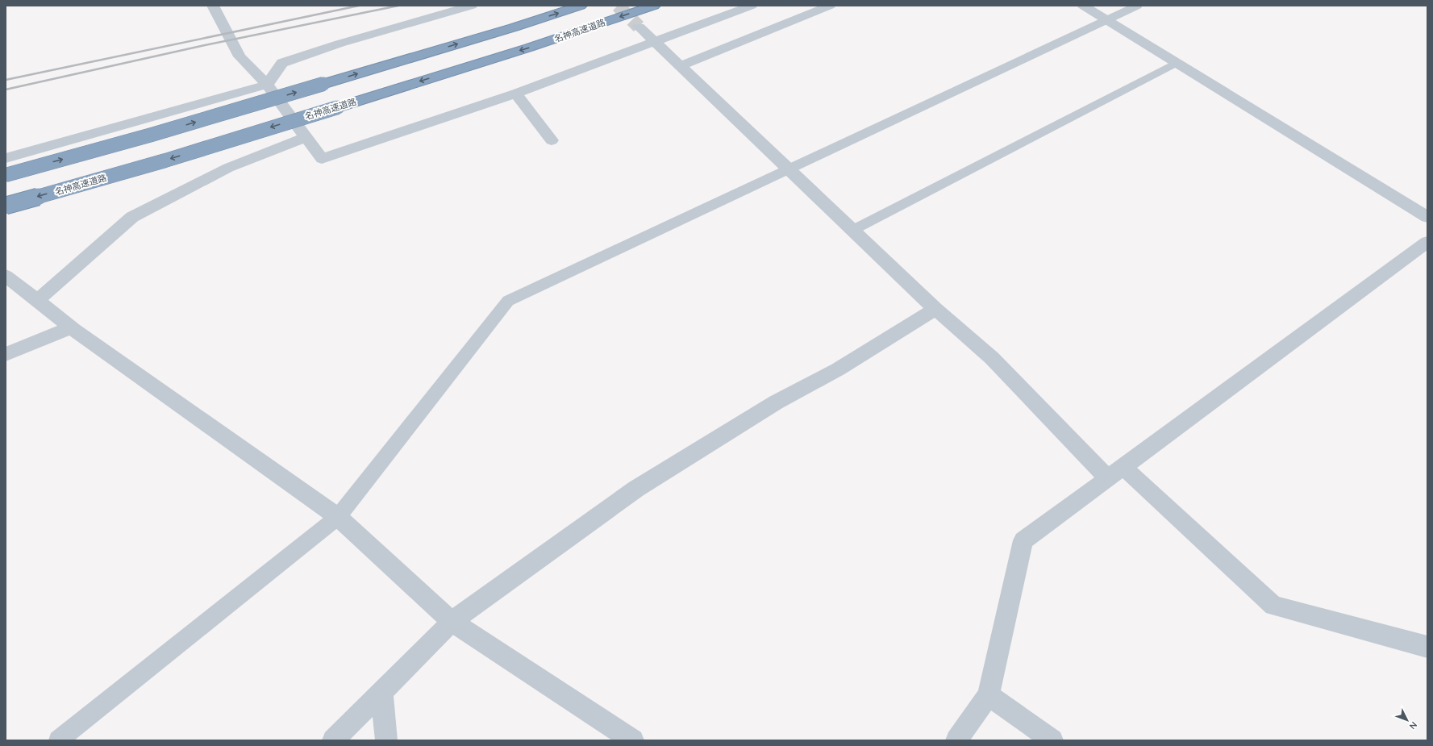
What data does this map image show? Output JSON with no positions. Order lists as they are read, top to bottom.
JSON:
{
  "streets": {
    "highway": ["名神高速道路"]
  },
  "north": "bottom right"
}
